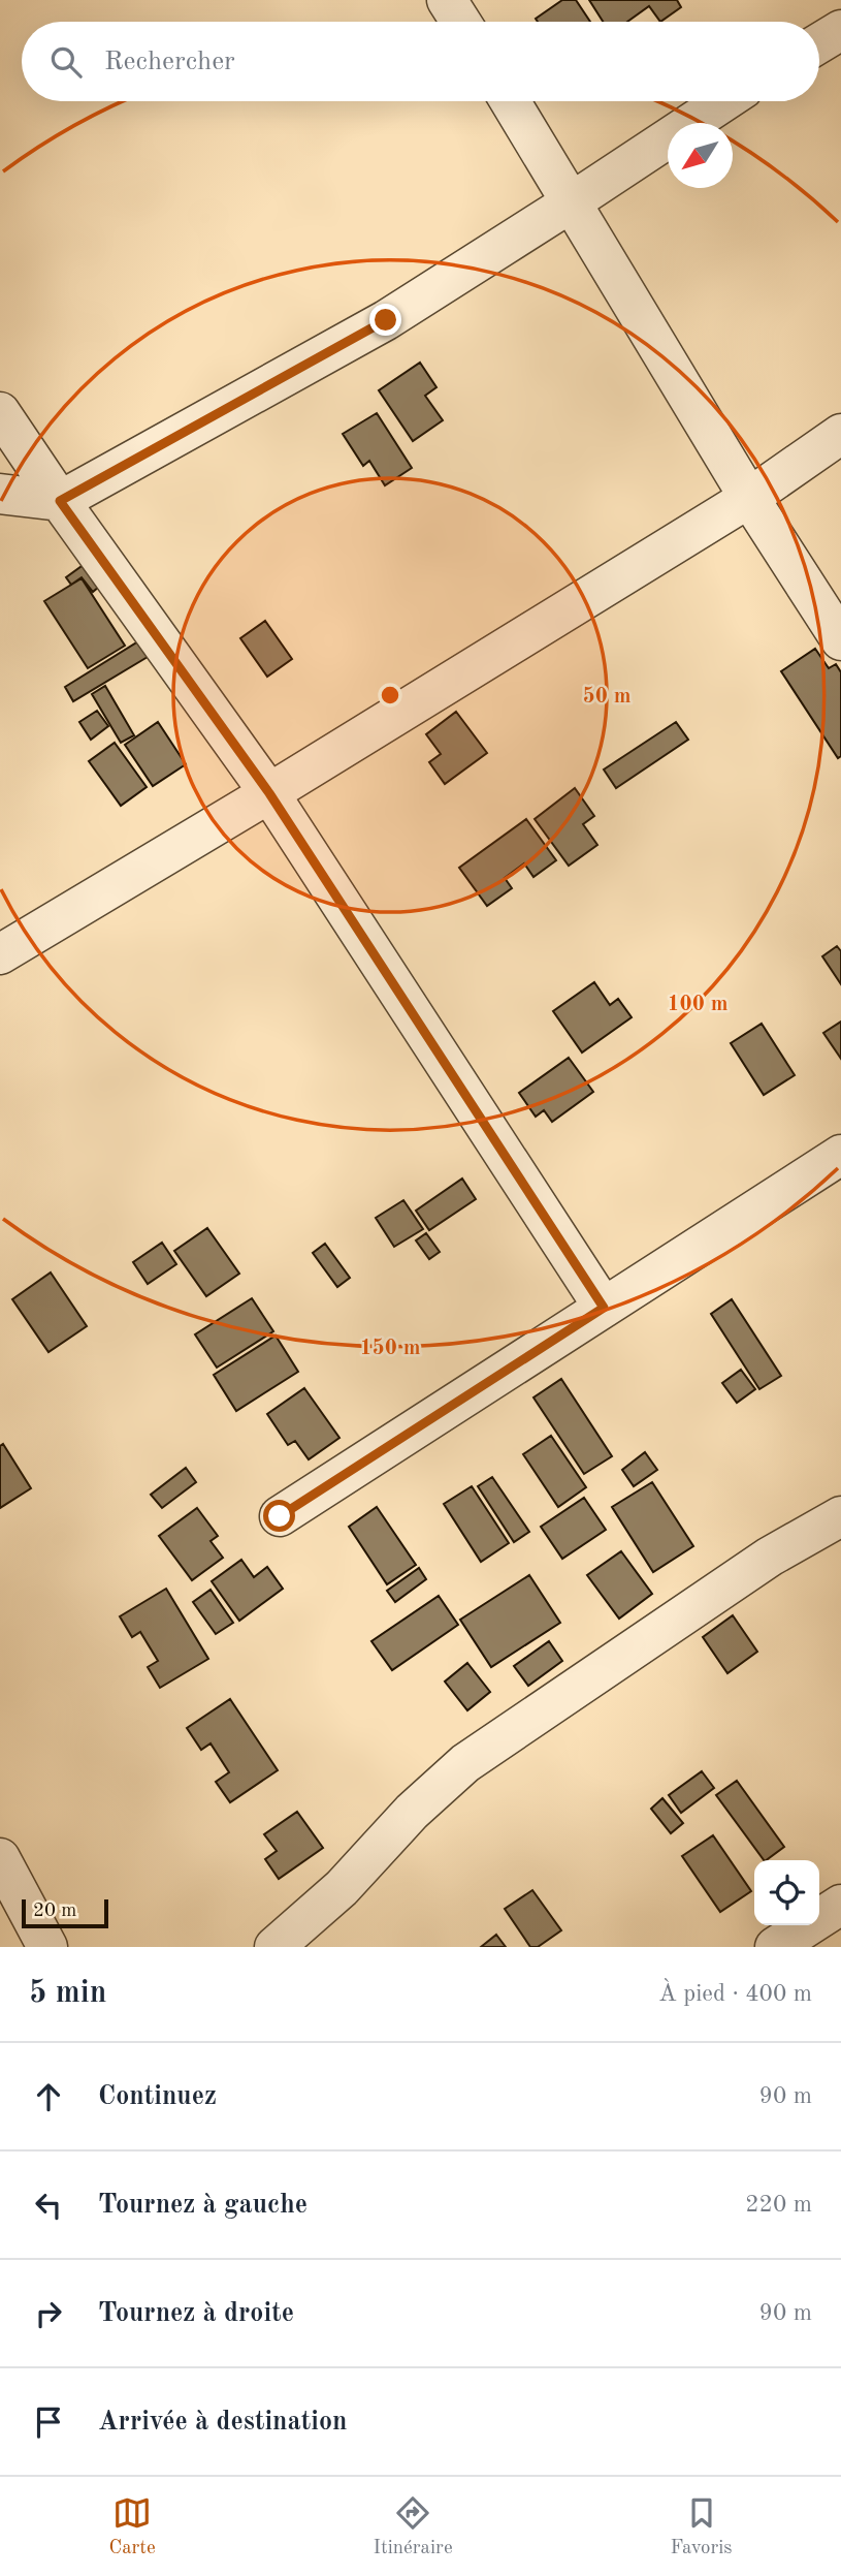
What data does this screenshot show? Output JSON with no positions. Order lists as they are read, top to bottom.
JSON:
{
  "scale_bar": "20 m",
  "north": "bottom left",
  "page": {
    "search": "Rechercher",
    "scale": "20 m",
    "heading": ["5 min", "À pied · 400 m"],
    "list": [
      ["Continuez", "90 m"],
      ["Tournez à gauche", "220 m"],
      ["Tournez à droite", "90 m"],
      "Arrivée à destination"
    ],
    "nav": ["Carte", "Itinéraire", "Favoris"]
  },
  "rings": ["50 m", "100 m", "150 m"]
}
